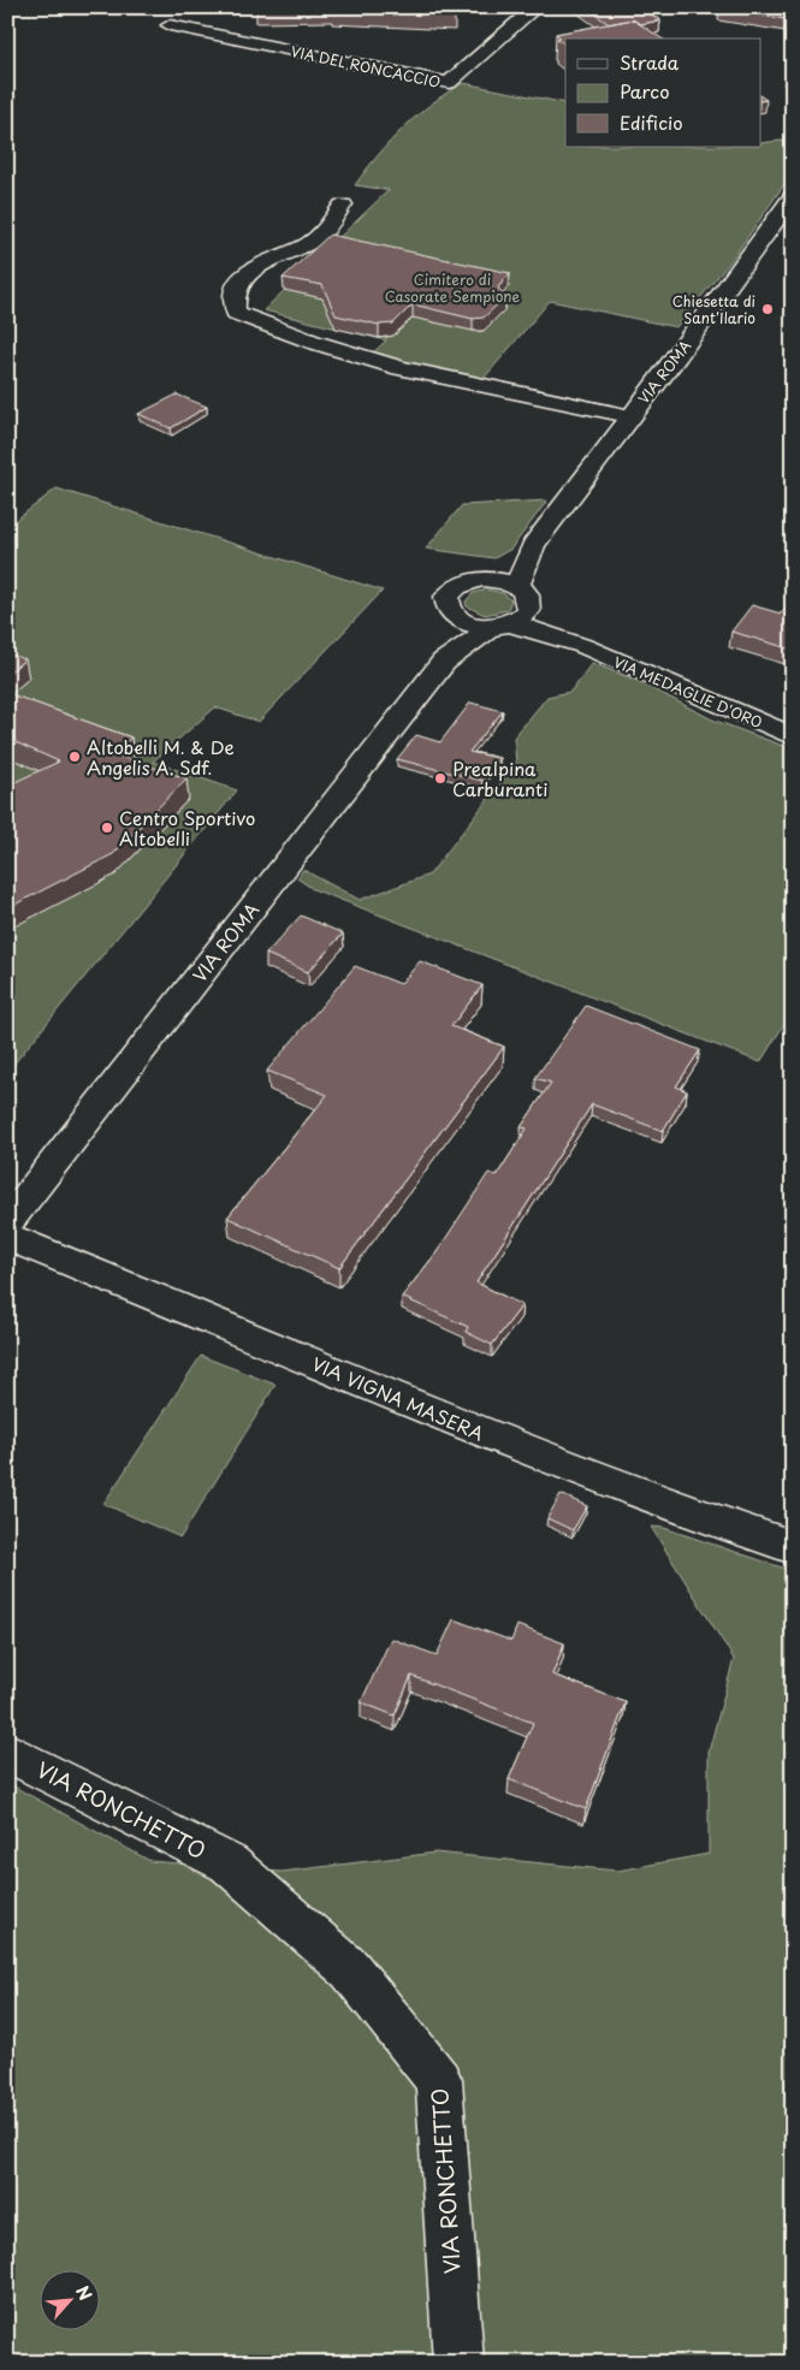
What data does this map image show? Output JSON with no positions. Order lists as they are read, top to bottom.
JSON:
{
  "streets": {
    "street": [
      "VIA DEL RONCACCIO",
      "VIA ROMA",
      "VIA MEDAGLIE D'ORO",
      "VIA VIGNA MASERA",
      "VIA RONCHETTO"
    ]
  },
  "crossings": [
    ["VIA ROMA", "VIA MEDAGLIE D'ORO"]
  ],
  "parks": ["Cimitero di Casorate Sempione"],
  "places": [
    "Chiesetta di Sant'Ilario",
    "Altobelli M. & De Angelis A. Sdf.",
    "Prealpina Carburanti",
    "Centro Sportivo Altobelli"
  ],
  "legend": ["Strada", "Parco", "Edificio"],
  "north": "top right"
}
